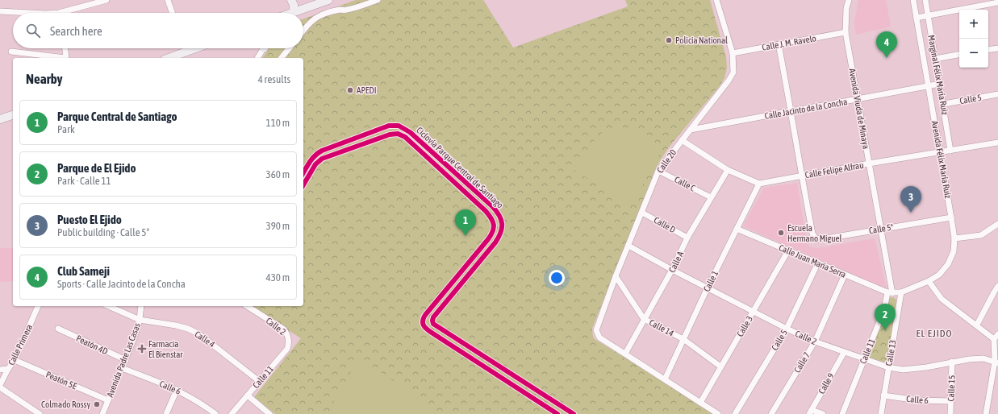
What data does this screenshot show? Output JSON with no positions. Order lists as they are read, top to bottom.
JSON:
{
  "streets": {
    "street": [
      "Calle J. M. Ravelo",
      "Marginal Félix María Ruiz",
      "Calle 5",
      "Calle Jacinto de la Concha",
      "Avenida Viuda de Minaya",
      "Avenida Félix María Ruiz",
      "Calle 20",
      "Calle Felipe Alfrau",
      "Calle C",
      "Calle D",
      "Calle 5ª",
      "Calle Juan María Serra",
      "Calle A",
      "Calle 1",
      "Calle 2",
      "Calle 3",
      "Calle 14",
      "Calle 4",
      "Calle Primera",
      "Peatón 4D",
      "Calle 11",
      "Calle 13",
      "Avenida Padre Las Casas",
      "Calle 7",
      "Peatón 5E",
      "Calle 9",
      "Calle 6",
      "Calle 15"
    ],
    "cycle path": ["Ciclovía Parque Central de Santiago"]
  },
  "crossings": [
    ["Calle J. M. Ravelo", "Avenida Viuda de Minaya"],
    ["Calle J. M. Ravelo", "Calle 20"],
    ["Marginal Félix María Ruiz", "Calle 5"],
    ["Marginal Félix María Ruiz", "Calle Jacinto de la Concha"],
    ["Marginal Félix María Ruiz", "Calle Felipe Alfrau"],
    ["Calle 5", "Calle Juan María Serra"],
    ["Calle 5", "Calle 2"],
    ["Calle Jacinto de la Concha", "Avenida Viuda de Minaya"],
    ["Calle Jacinto de la Concha", "Avenida Félix María Ruiz"],
    ["Calle Jacinto de la Concha", "Calle 20"],
    ["Avenida Viuda de Minaya", "Avenida Félix María Ruiz"],
    ["Avenida Viuda de Minaya", "Calle Felipe Alfrau"],
    ["Avenida Viuda de Minaya", "Calle 5ª"],
    ["Avenida Viuda de Minaya", "Calle Juan María Serra"],
    ["Avenida Viuda de Minaya", "Calle 11"],
    ["Avenida Félix María Ruiz", "Calle Felipe Alfrau"],
    ["Avenida Félix María Ruiz", "Calle 5ª"],
    ["Avenida Félix María Ruiz", "Calle Juan María Serra"],
    ["Avenida Félix María Ruiz", "Calle 11"],
    ["Avenida Félix María Ruiz", "Calle 13"],
    ["Calle 20", "Calle C"],
    ["Calle 20", "Calle D"],
    ["Calle 20", "Calle A"],
    ["Calle 20", "Calle 2"],
    ["Calle 20", "Calle 14"],
    ["Calle Felipe Alfrau", "Calle 5ª"],
    ["Calle Felipe Alfrau", "Calle 1"],
    ["Calle C", "Calle A"],
    ["Calle D", "Calle A"],
    ["Calle Juan María Serra", "Calle 1"],
    ["Calle Juan María Serra", "Calle 3"],
    ["Calle Juan María Serra", "Calle 11"],
    ["Calle Juan María Serra", "Calle 7"],
    ["Calle A", "Calle 2"],
    ["Calle A", "Calle 14"],
    ["Calle 1", "Calle 2"],
    ["Calle 1", "Calle 14"],
    ["Calle 2", "Calle 3"],
    ["Calle 2", "Calle 11"],
    ["Calle 2", "Calle 13"],
    ["Calle 2", "Calle 7"],
    ["Calle 2", "Calle 9"],
    ["Calle 2", "Calle 15"],
    ["Calle 3", "Calle 14"],
    ["Calle 4", "Calle 11"],
    ["Calle 4", "Avenida Padre Las Casas"],
    ["Calle Primera", "Peatón 5E"],
    ["Peatón 4D", "Avenida Padre Las Casas"],
    ["Calle 13", "Calle 6"],
    ["Avenida Padre Las Casas", "Peatón 5E"],
    ["Avenida Padre Las Casas", "Calle 6"],
    ["Calle 6", "Calle 15"]
  ],
  "districts": ["EL EJIDO"],
  "places": {
    "other": [
      "Policia National",
      "APEDI",
      "Escuela Hermano Miguel",
      "Colmado Rossy"
    ],
    "health": ["Farmacia El Bienstar"]
  },
  "page": {
    "map_buttons": ["+", "−"],
    "search": "Search here",
    "pins": [
      "4",
      "3",
      "1",
      "2"
    ],
    "heading": ["Nearby", "4 results"],
    "list": [
      {
        "mark": "1",
        "name": "Parque Central de Santiago",
        "note": "Park",
        "value": "110 m"
      },
      {
        "mark": "2",
        "name": "Parque de El Ejido",
        "note": "Park · Calle 11",
        "value": "360 m"
      },
      {
        "mark": "3",
        "name": "Puesto El Ejido",
        "note": "Public building · Calle 5ª",
        "value": "390 m"
      },
      {
        "mark": "4",
        "name": "Club Sameji",
        "note": "Sports · Calle Jacinto de la Concha",
        "value": "430 m"
      }
    ]
  }
}
